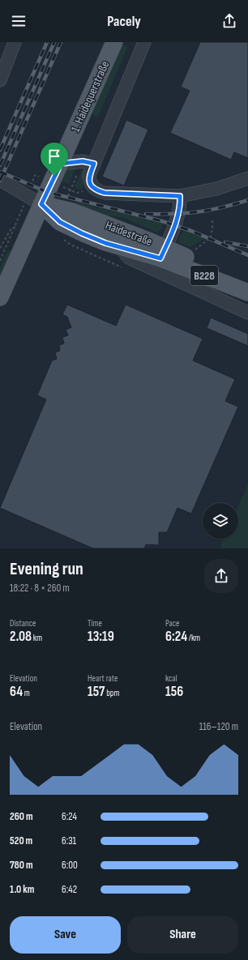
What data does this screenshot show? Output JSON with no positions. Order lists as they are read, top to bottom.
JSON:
{
  "streets": {
    "main road": ["1. Haidequerstraße", "Haidestraße", "B228"]
  },
  "crossings": [
    ["1. Haidequerstraße", "Haidestraße"]
  ],
  "page": {
    "header": "Pacely",
    "heading": ["Evening run", "18:22 · 8 × 260 m"],
    "stats": [
      ["Distance", "2.08 km"],
      ["Time", "13:19"],
      ["Pace", "6:24 /km"],
      ["Elevation", "64 m"],
      ["Heart rate", "157 bpm"],
      ["kcal", "156"]
    ],
    "chart": ["Elevation", "116–120 m"],
    "list": [
      {
        "name": "260 m",
        "note": "6:24"
      },
      {
        "name": "520 m",
        "note": "6:31"
      },
      {
        "name": "780 m",
        "note": "6:00"
      },
      {
        "name": "1.0 km",
        "note": "6:42"
      }
    ],
    "buttons": ["Save", "Share"]
  }
}
